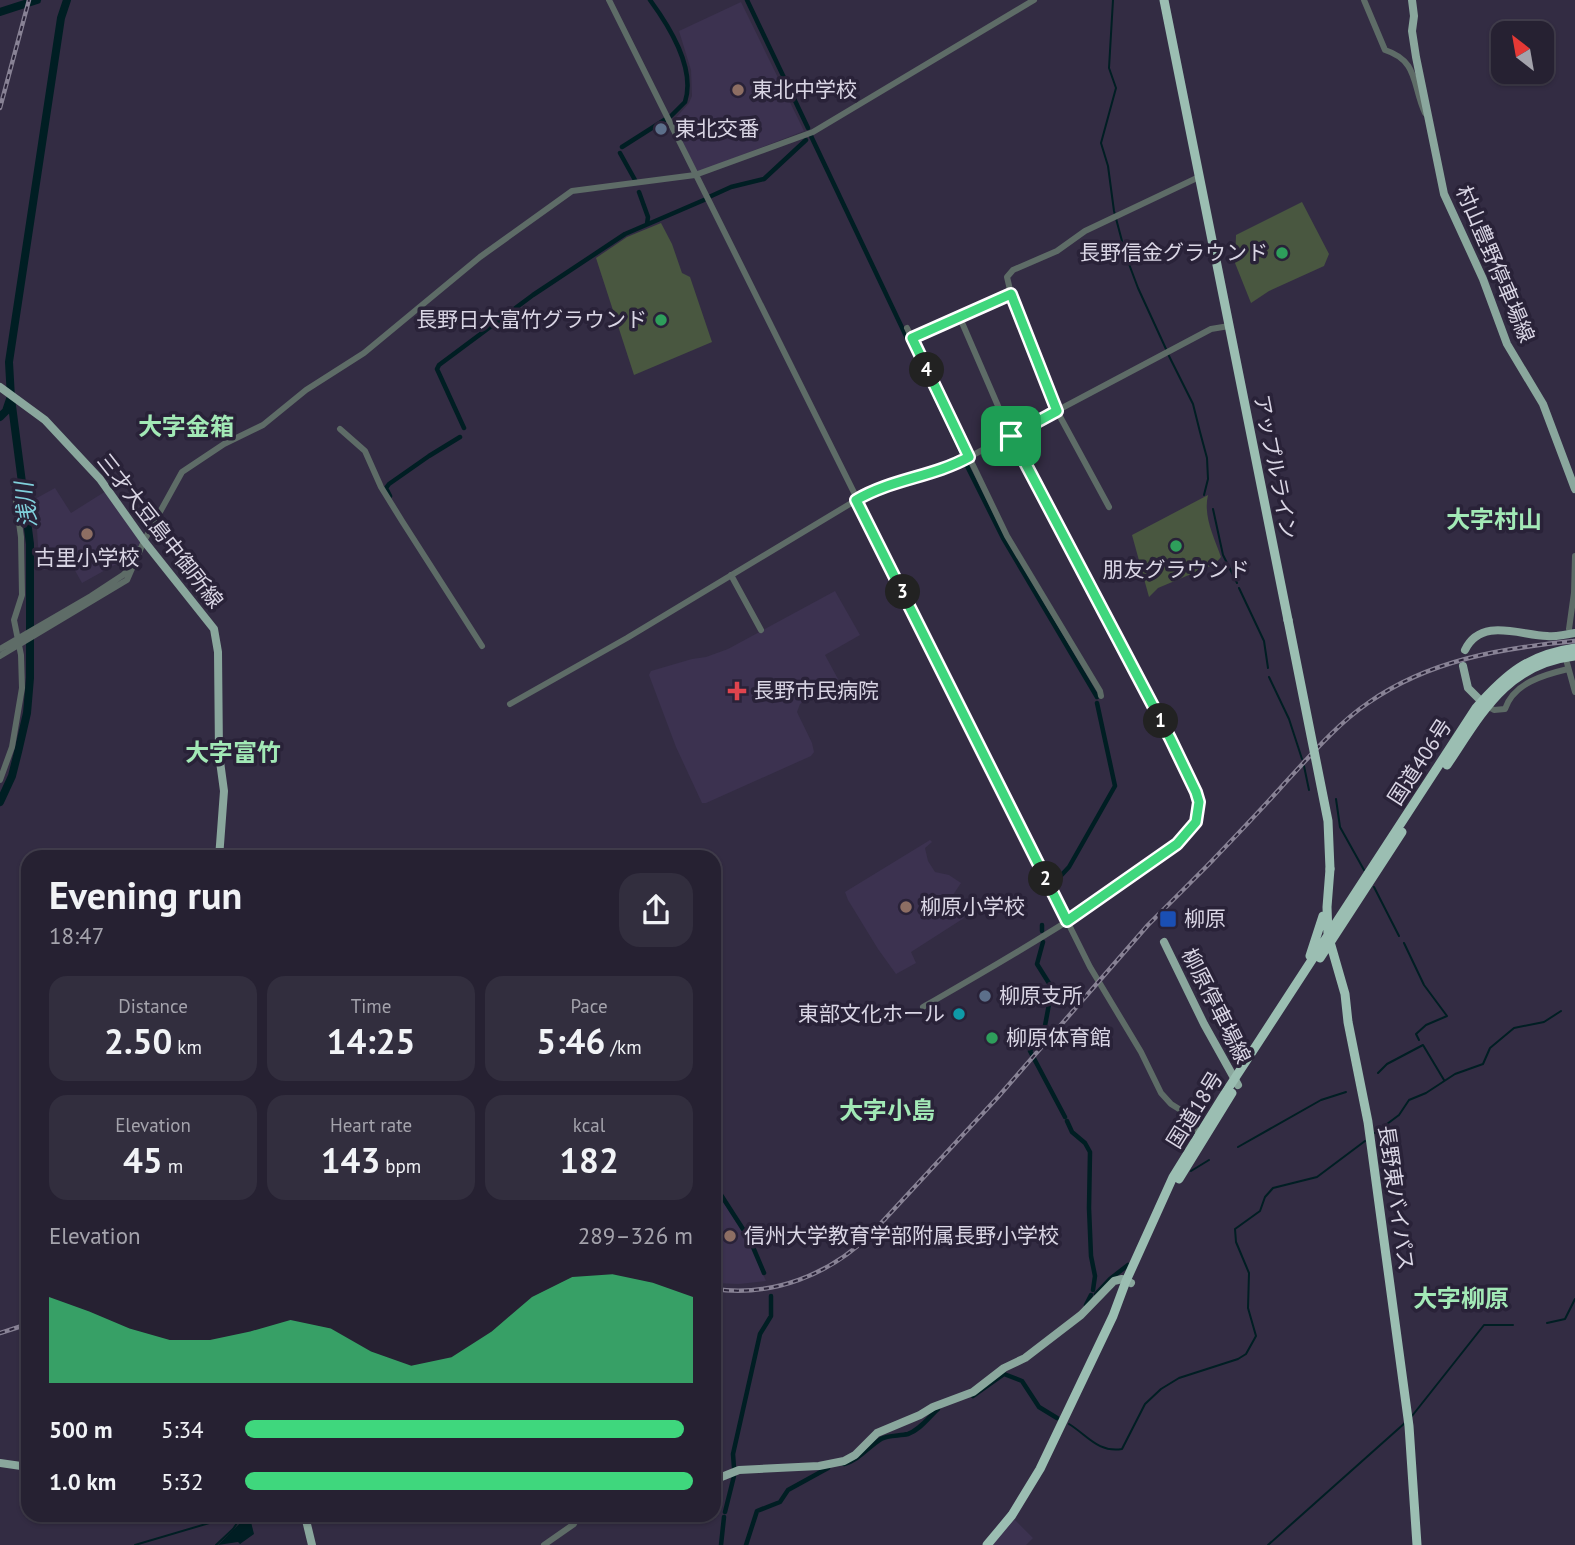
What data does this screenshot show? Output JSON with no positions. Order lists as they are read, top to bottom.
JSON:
{
  "streets": {
    "highway": [
      "アップルライン",
      "国道406号",
      "国道18号",
      "長野東バイパス"
    ],
    "main road": ["村山豊野停車場線", "三才大豆島中御所線", "柳原停車場線"]
  },
  "crossings": [
    ["アップルライン", "国道406号"],
    ["アップルライン", "国道18号"],
    ["アップルライン", "長野東バイパス"],
    ["国道406号", "国道18号"],
    ["国道406号", "長野東バイパス"],
    ["柳原停車場線", "国道18号"],
    ["国道18号", "長野東バイパス"]
  ],
  "districts": [
    "大字金箱",
    "大字村山",
    "大字富竹",
    "大字小島",
    "大字柳原"
  ],
  "water": ["浅川"],
  "places": {
    "other": [
      "東北中学校",
      "東北交番",
      "長野信金グラウンド",
      "長野日大富竹グラウンド",
      "古里小学校",
      "朋友グラウンド",
      "柳原小学校",
      "柳原支所",
      "東部文化ホール",
      "柳原体育館",
      "信州大学教育学部附属長野小学校"
    ],
    "health": ["長野市民病院"],
    "transit": ["柳原"]
  },
  "north": "top left",
  "page": {
    "pins": [
      "4",
      "3",
      "1",
      "2"
    ],
    "heading": ["Evening run", "18:47"],
    "stats": [
      ["Distance", "2.50 km"],
      ["Time", "14:25"],
      ["Pace", "5:46 /km"],
      ["Elevation", "45 m"],
      ["Heart rate", "143 bpm"],
      ["kcal", "182"]
    ],
    "chart": ["Elevation", "289–326 m"],
    "list": [
      {
        "name": "500 m",
        "note": "5:34"
      },
      {
        "name": "1.0 km",
        "note": "5:32"
      }
    ]
  }
}
